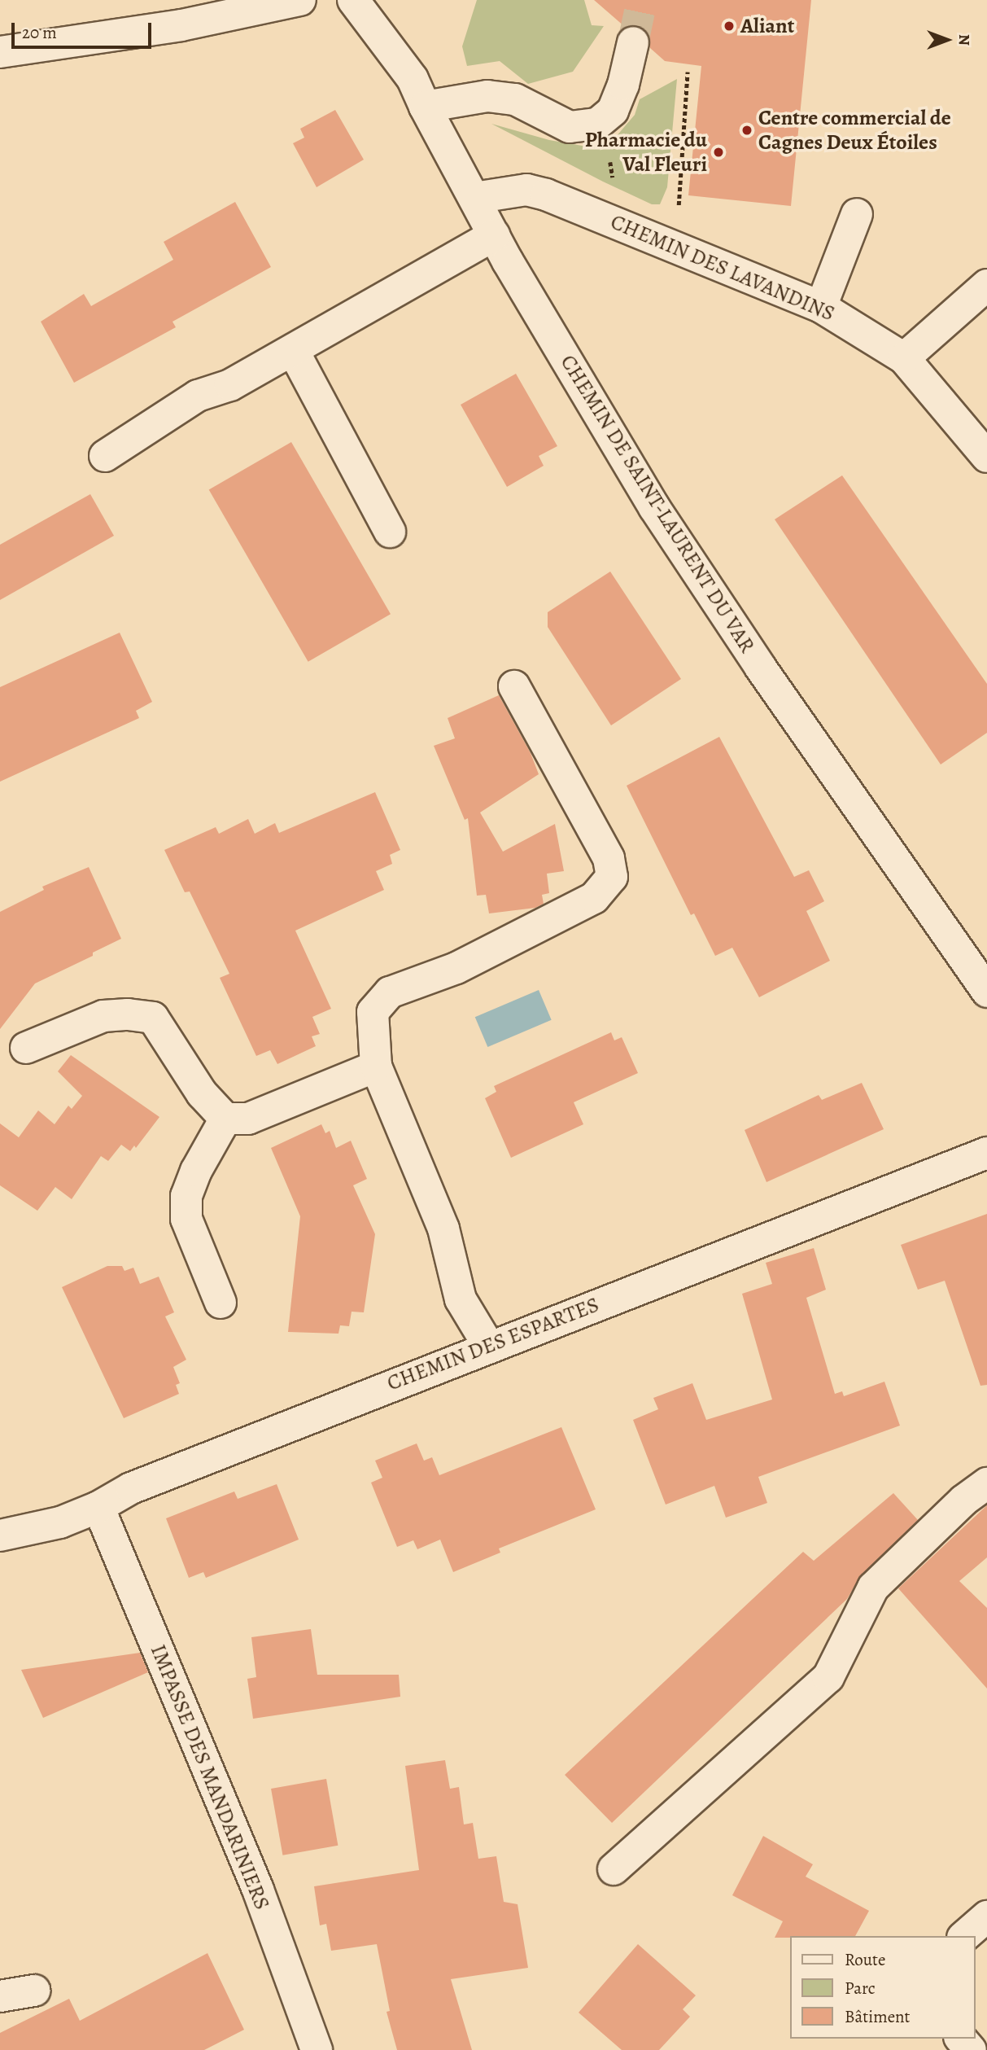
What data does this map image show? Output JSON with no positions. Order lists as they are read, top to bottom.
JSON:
{
  "streets": {
    "street": [
      "CHEMIN DES LAVANDINS",
      "CHEMIN DE SAINT-LAURENT DU VAR",
      "CHEMIN DES ESPARTES",
      "IMPASSE DES MANDARINIERS"
    ]
  },
  "crossings": [
    ["CHEMIN DES LAVANDINS", "CHEMIN DE SAINT-LAURENT DU VAR"],
    ["CHEMIN DES ESPARTES", "IMPASSE DES MANDARINIERS"]
  ],
  "places": ["Aliant", "Centre commercial de Cagnes Deux Étoiles", "Pharmacie du Val Fleuri"],
  "legend": ["Route", "Parc", "Bâtiment"],
  "scale_bar": "20 m",
  "north": "right"
}
